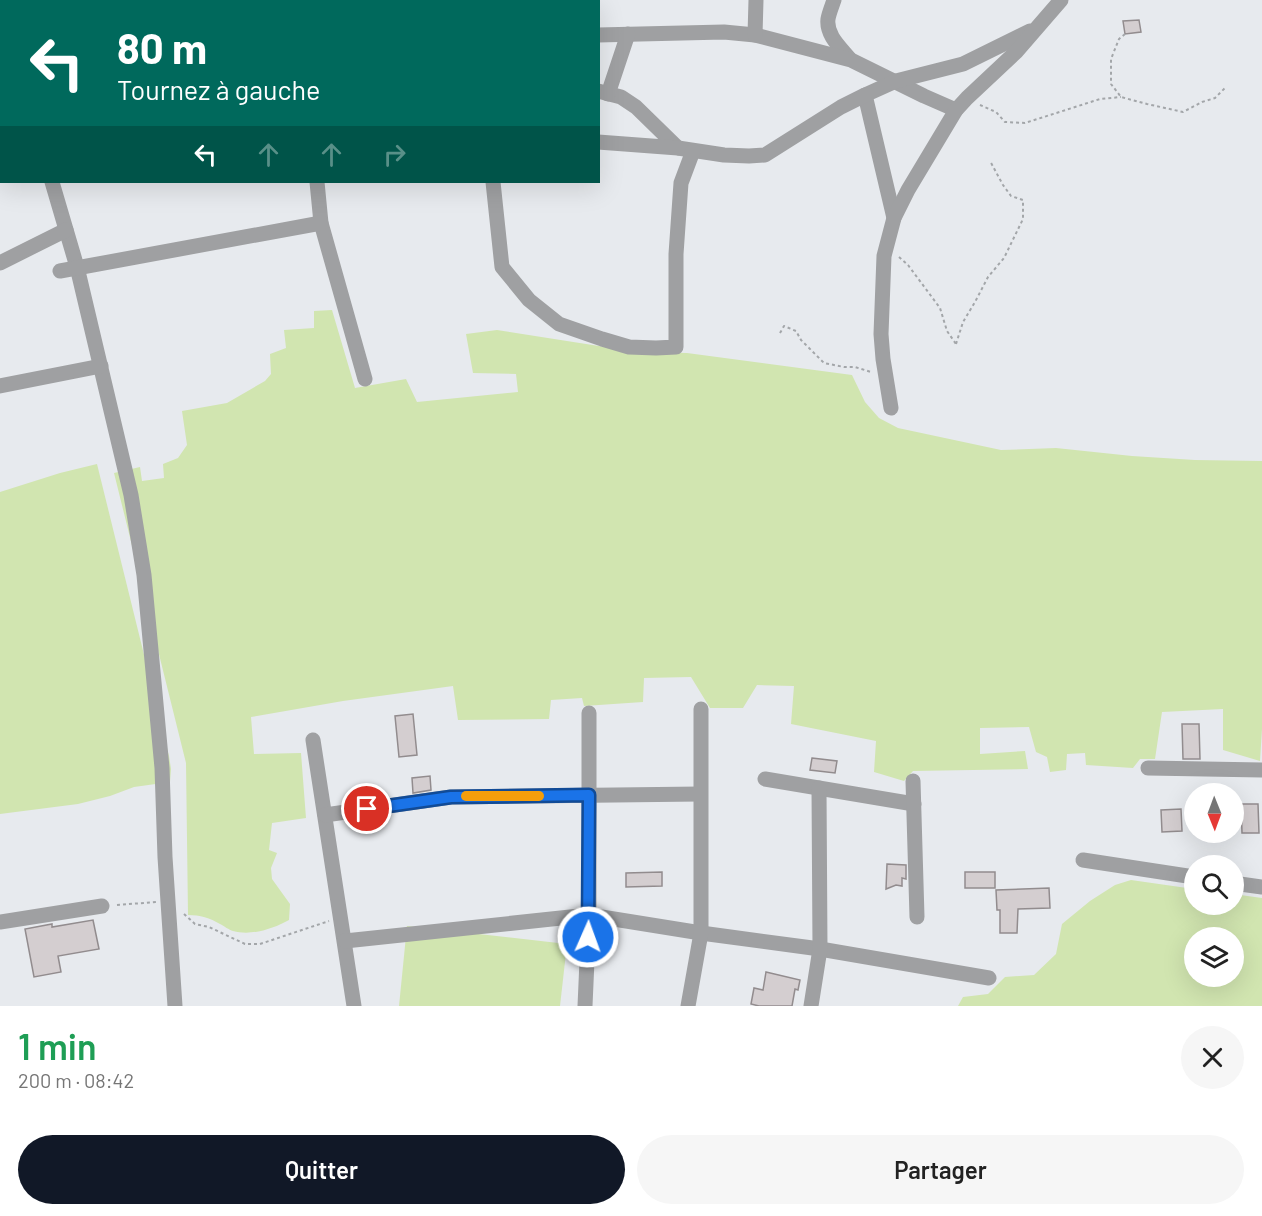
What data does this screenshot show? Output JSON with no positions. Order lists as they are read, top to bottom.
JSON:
{
  "north": "bottom",
  "page": {
    "turn": ["80 m", "Tournez à gauche"],
    "heading": ["1 min", "200 m · 08:42"],
    "buttons": ["Quitter", "Partager"]
  }
}
